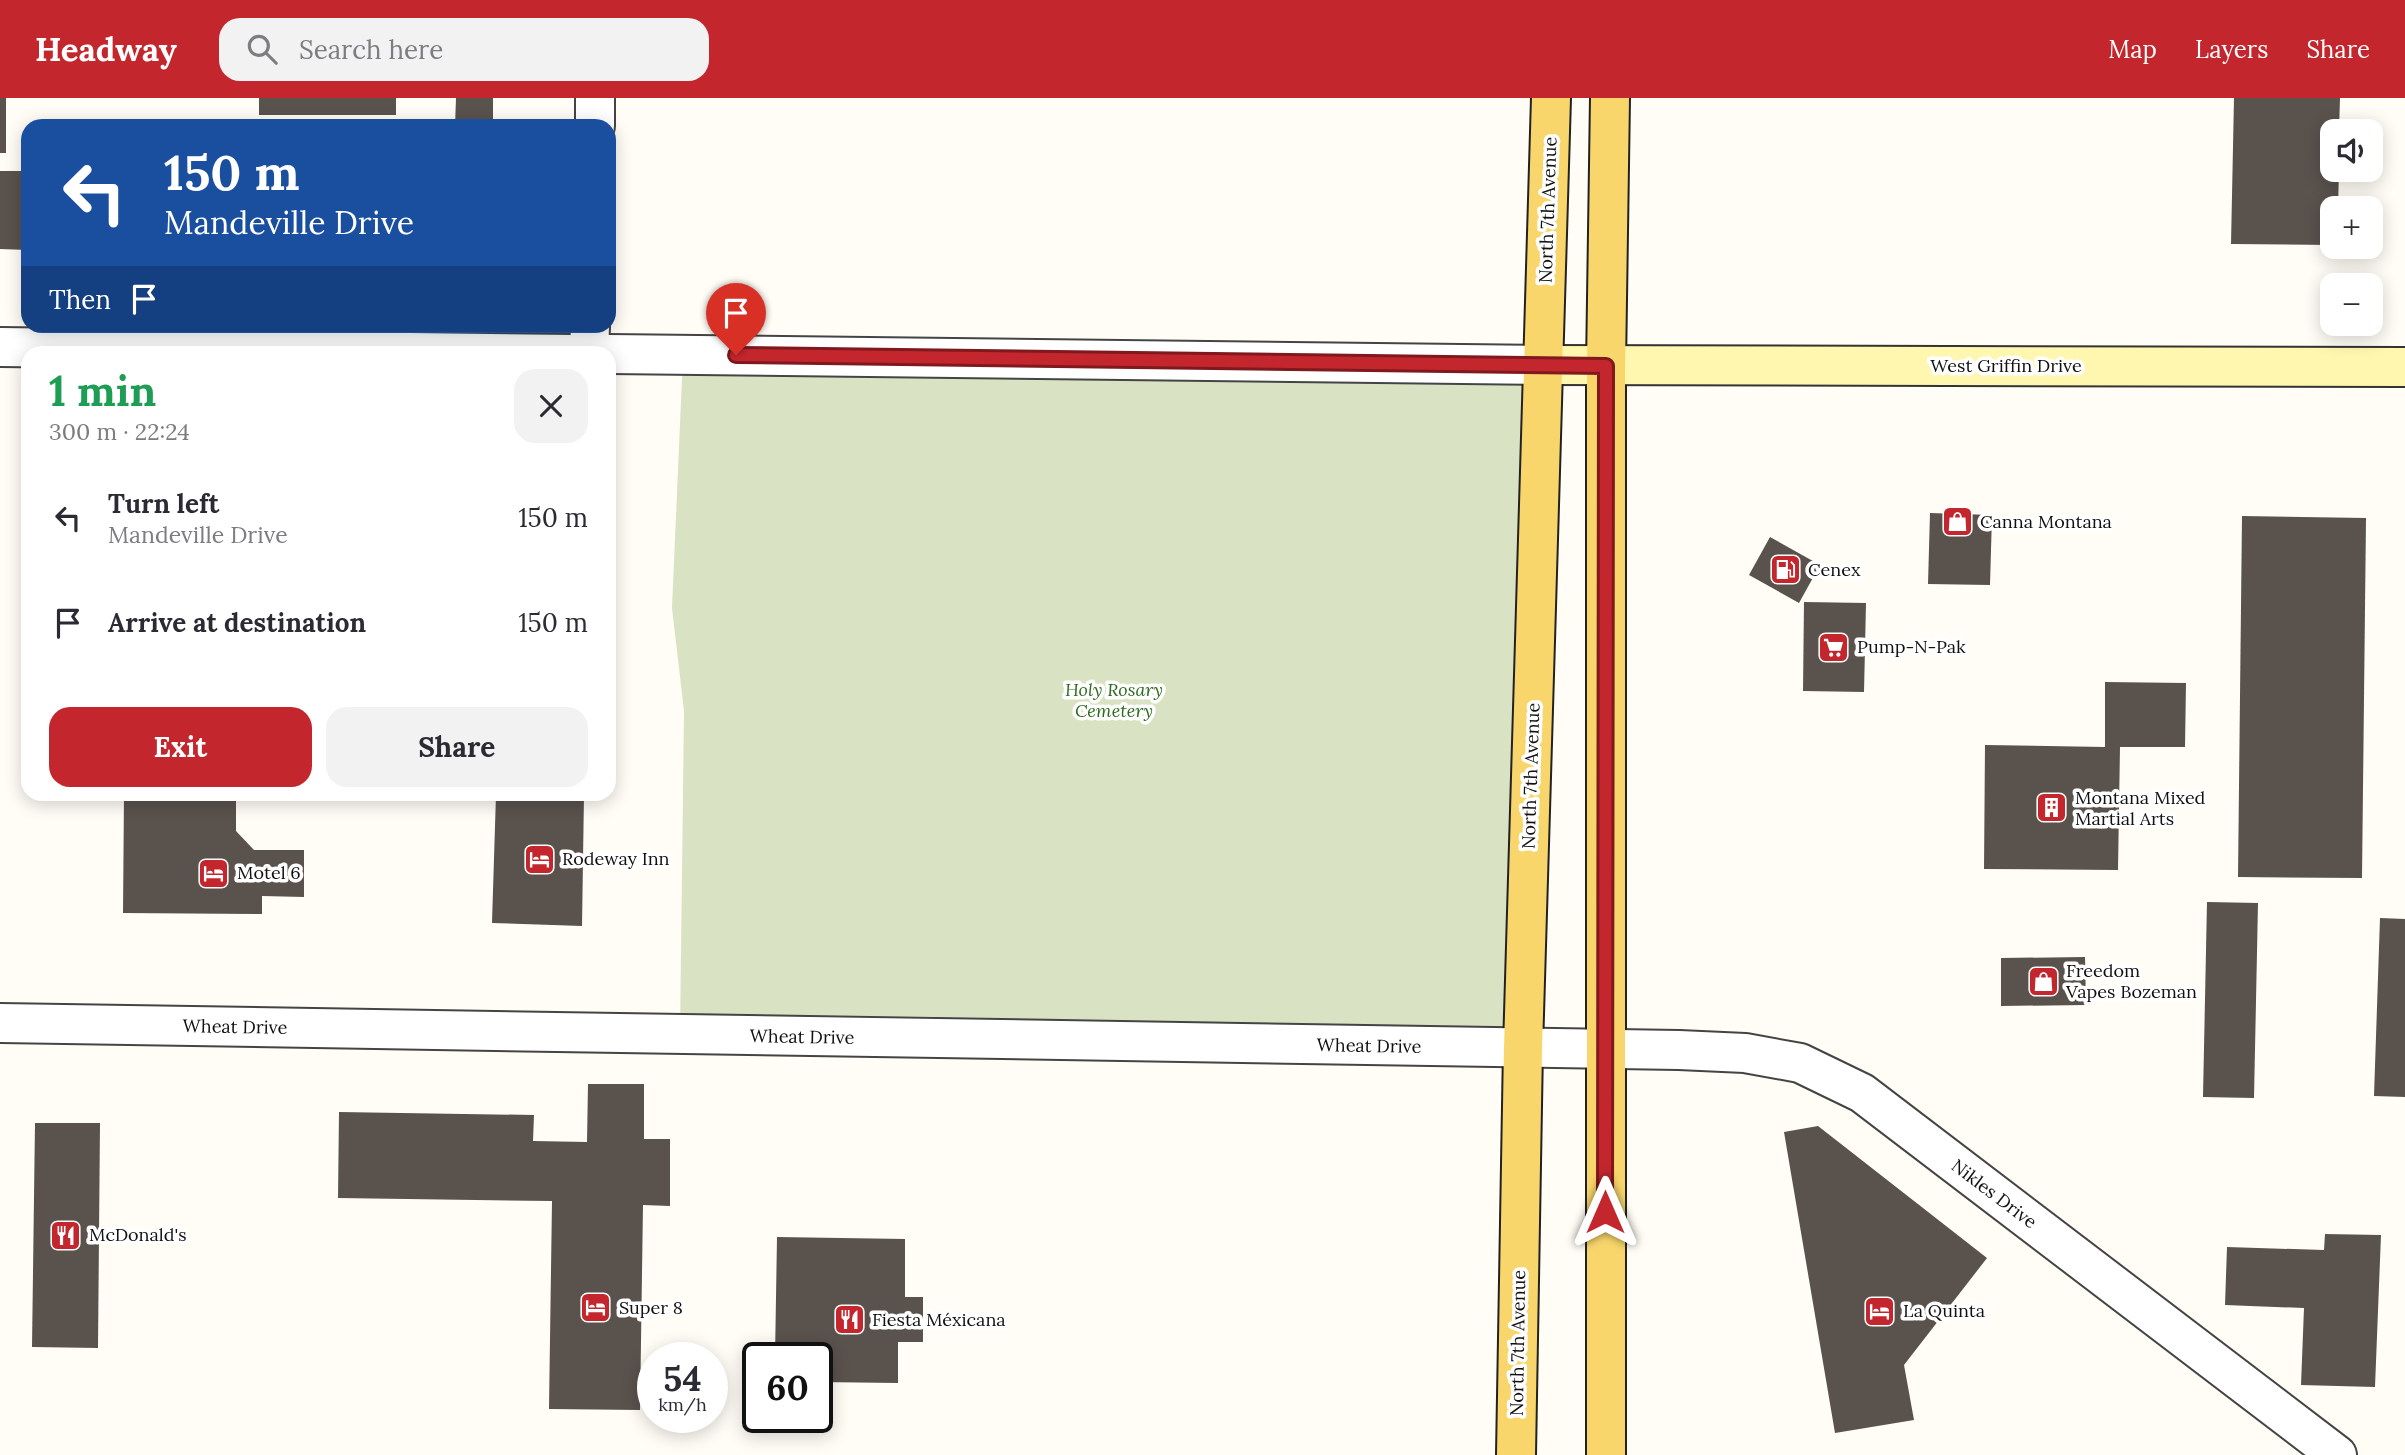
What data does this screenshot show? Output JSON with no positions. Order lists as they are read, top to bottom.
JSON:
{
  "streets": {
    "main road": ["North 7th Avenue", "West Griffin Drive"],
    "street": ["Wheat Drive", "Nikles Drive"]
  },
  "crossings": [
    ["North 7th Avenue", "West Griffin Drive"],
    ["North 7th Avenue", "Wheat Drive"],
    ["Wheat Drive", "Nikles Drive"]
  ],
  "parks": ["Holy Rosary Cemetery"],
  "places": {
    "shop": ["Canna Montana", "Freedom Vapes Bozeman"],
    "fuel station": ["Cenex"],
    "supermarket": ["Pump-N-Pak"],
    "building": ["Montana Mixed Martial Arts"],
    "hotel": [
      "Rodeway Inn",
      "Motel 6",
      "Super 8",
      "La Quinta"
    ],
    "restaurant": ["McDonald's", "Fiesta Méxicana"]
  },
  "page": {
    "header": "Headway",
    "search": "Search here",
    "nav": ["Map", "Layers", "Share"],
    "map_buttons": ["+", "−"],
    "turn": ["150 m", "Mandeville Drive"],
    "then": "Then",
    "heading": ["1 min", "300 m · 22:24"],
    "list": [
      {
        "name": "Turn left",
        "note": "Mandeville Drive",
        "value": "150 m"
      },
      {
        "name": "Arrive at destination",
        "value": "150 m"
      }
    ],
    "buttons": ["Exit", "Share"],
    "speed": "54 km/h",
    "limit": "60"
  }
}
